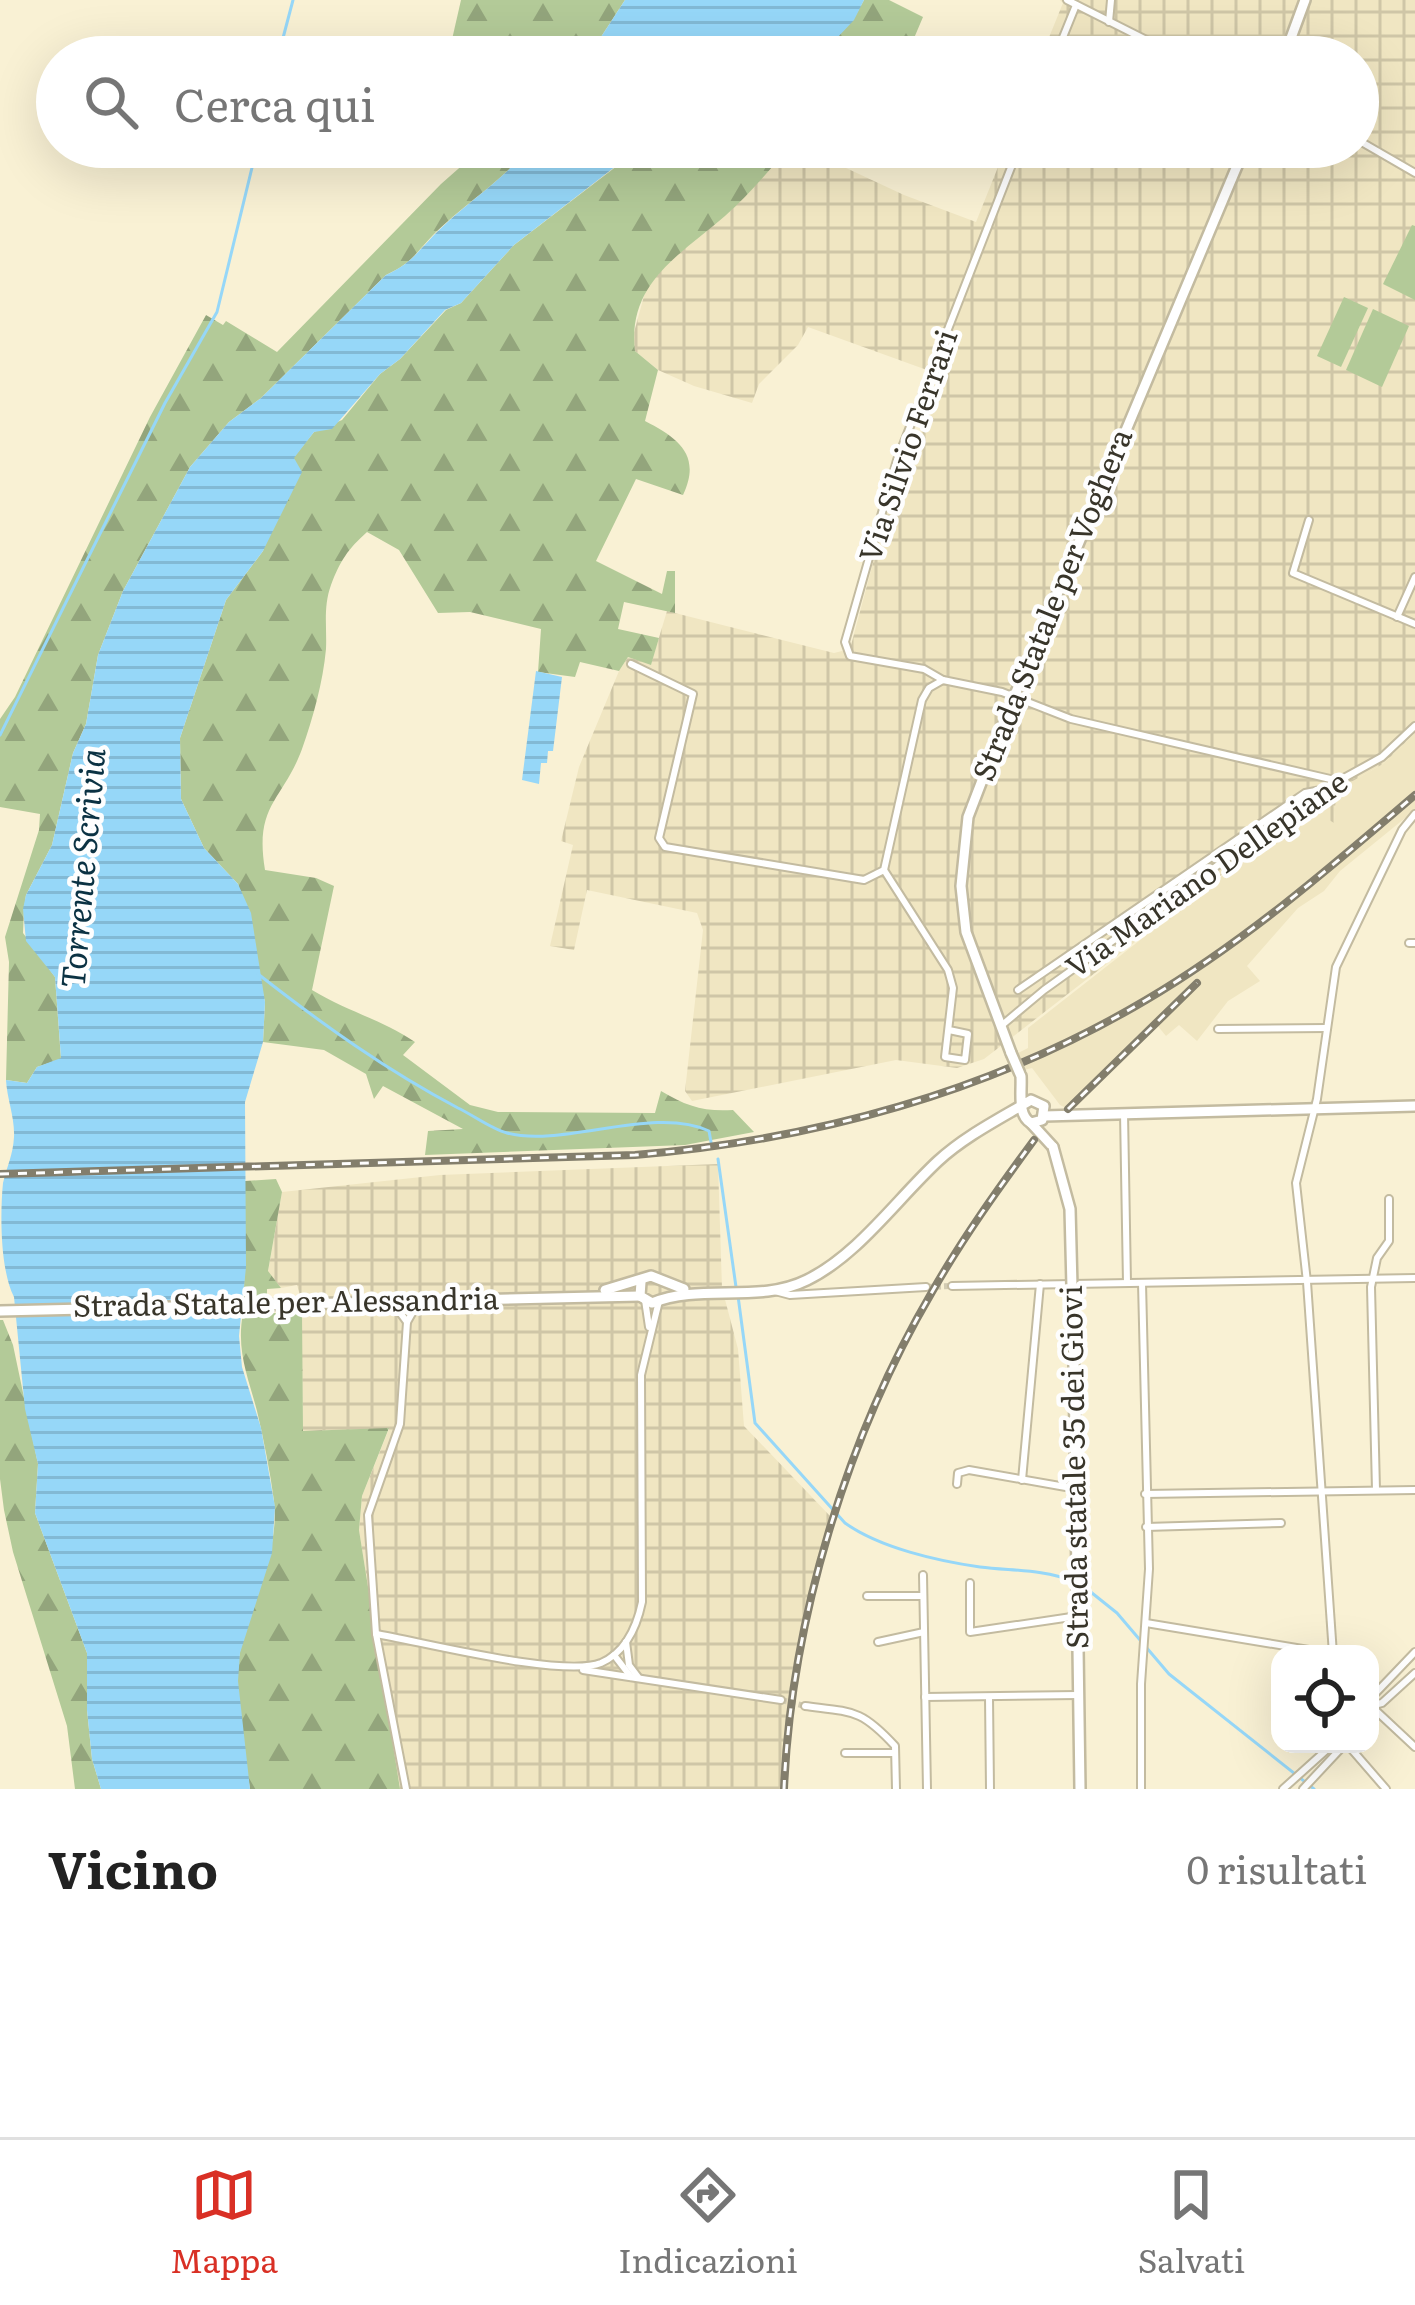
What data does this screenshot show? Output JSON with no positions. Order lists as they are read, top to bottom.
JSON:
{
  "streets": {
    "main road": ["Strada Statale per Voghera", "Strada Statale per Alessandria", "Strada statale 35 dei Giovi"],
    "street": ["Via Silvio Ferrari", "Via Mariano Dellepiane"]
  },
  "crossings": [
    ["Strada Statale per Voghera", "Via Mariano Dellepiane"],
    ["Strada Statale per Voghera", "Strada Statale per Alessandria"],
    ["Strada Statale per Voghera", "Strada statale 35 dei Giovi"],
    ["Strada Statale per Alessandria", "Strada statale 35 dei Giovi"]
  ],
  "water": ["Torrente Scrivia"],
  "page": {
    "search": "Cerca qui",
    "heading": ["Vicino", "0 risultati"],
    "nav": ["Mappa", "Indicazioni", "Salvati"]
  }
}
